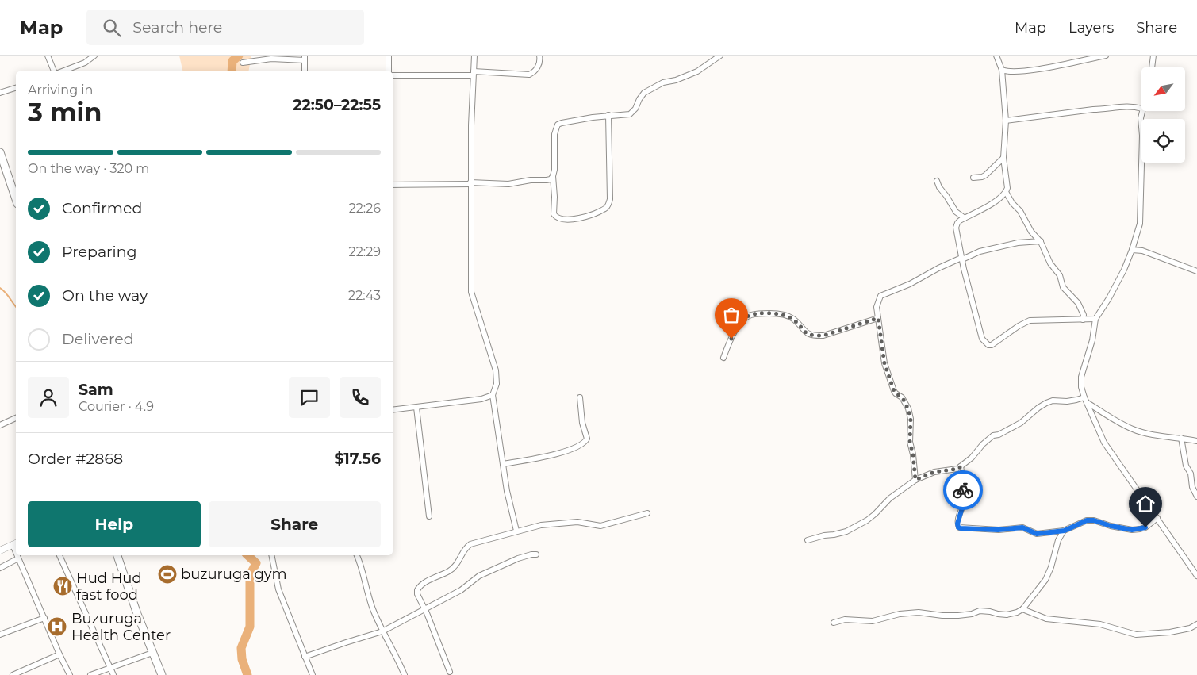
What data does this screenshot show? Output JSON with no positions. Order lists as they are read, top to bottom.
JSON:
{
  "places": {
    "sports": ["buzuruga gym"],
    "restaurant": ["Hud Hud fast food"],
    "hospital": ["Buzuruga Health Center"]
  },
  "north": "bottom left",
  "page": {
    "header": "Map",
    "search": "Search here",
    "nav": ["Map", "Layers", "Share"],
    "heading": ["3 min", "Arriving in", "22:50–22:55"],
    "panel": [
      "Sam",
      "Courier · 4.9",
      "Order #2868",
      "$17.56"
    ],
    "bar": "On the way · 320 m",
    "list": [
      ["Confirmed", "22:26"],
      ["Preparing", "22:29"],
      ["On the way", "22:43"],
      "Delivered"
    ],
    "buttons": ["Help", "Share"]
  }
}
